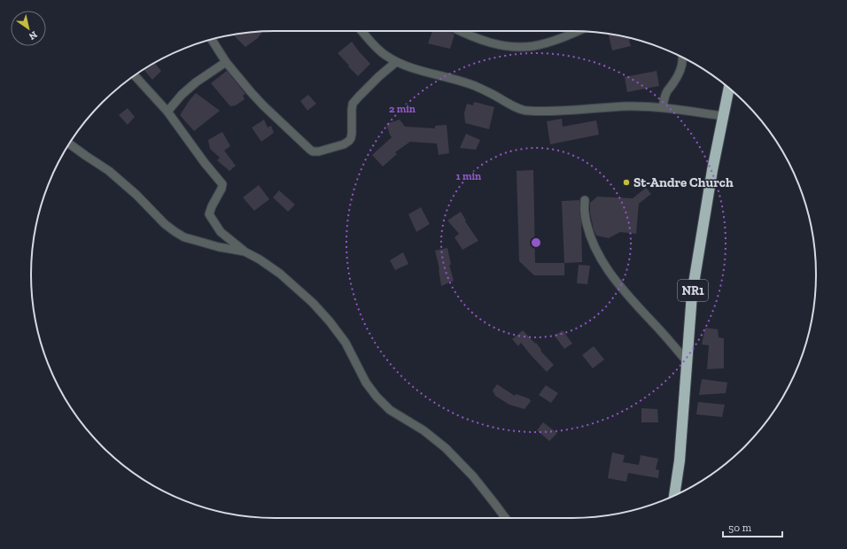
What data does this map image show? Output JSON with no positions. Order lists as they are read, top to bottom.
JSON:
{
  "streets": {
    "highway": ["NR1"]
  },
  "places": ["St-Andre Church"],
  "scale_bar": "50 m",
  "north": "bottom right",
  "rings": ["2 min", "1 min"]
}
